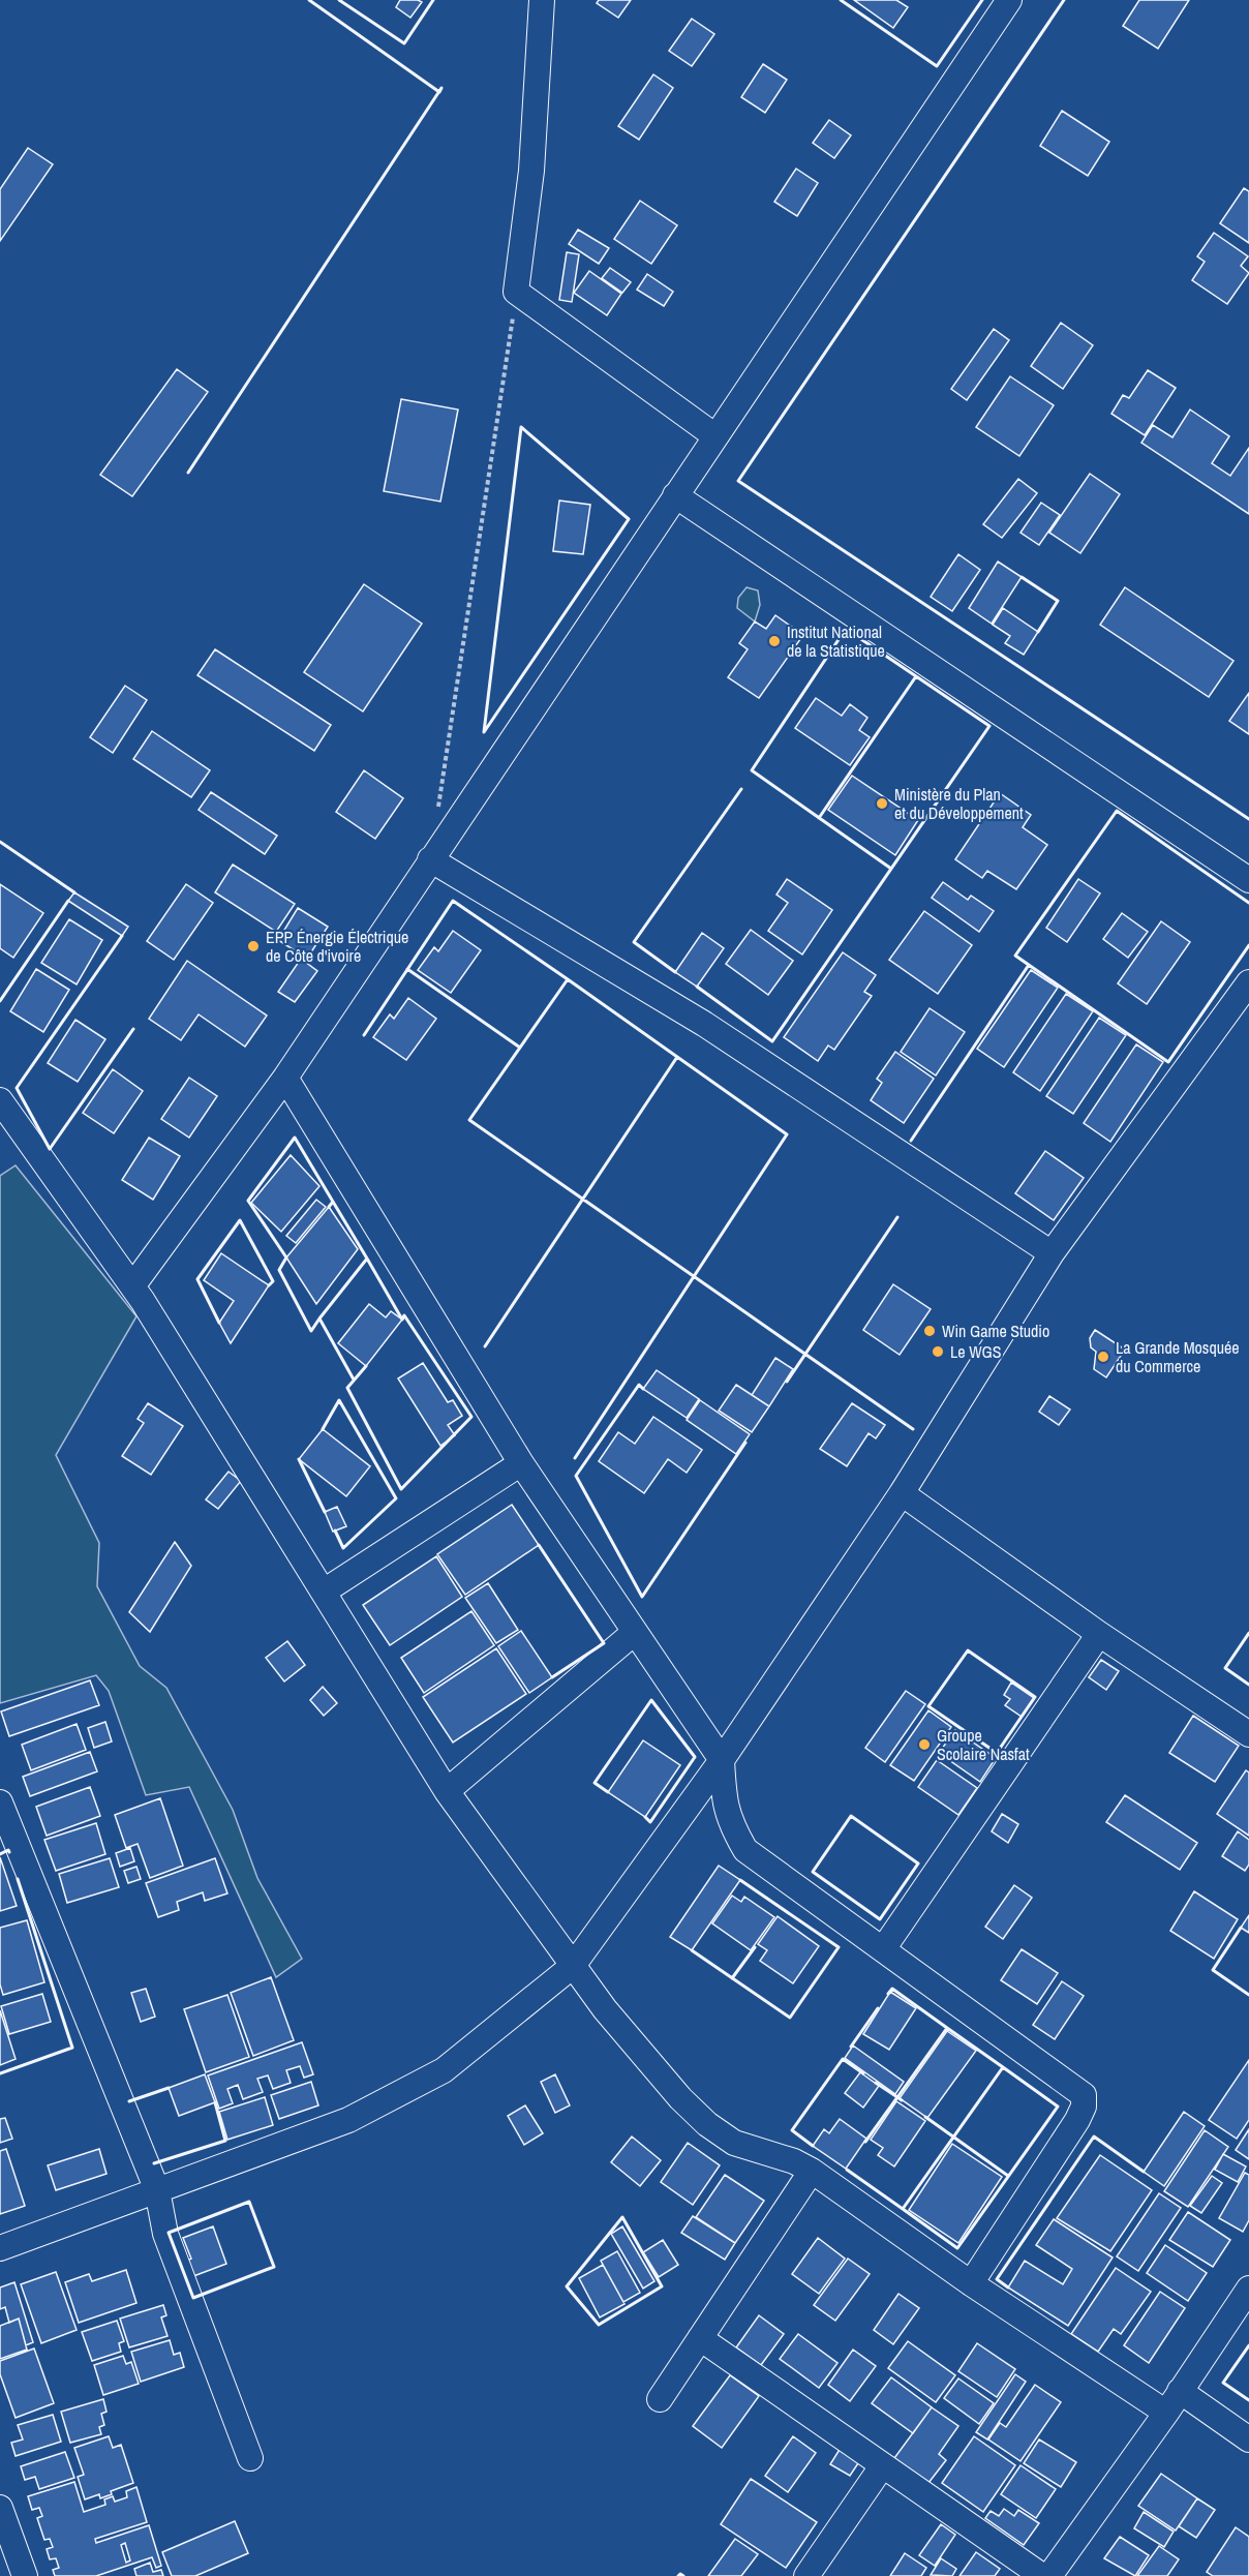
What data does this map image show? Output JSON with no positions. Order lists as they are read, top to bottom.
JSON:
{
  "places": [
    "Institut National de la Statistique",
    "Ministère du Plan et du Développement",
    "EPP Énergie Électrique de Côte d'ivoire",
    "Win Game Studio",
    "Le WGS",
    "La Grande Mosquée du Commerce",
    "Groupe Scolaire Nasfat"
  ]
}
